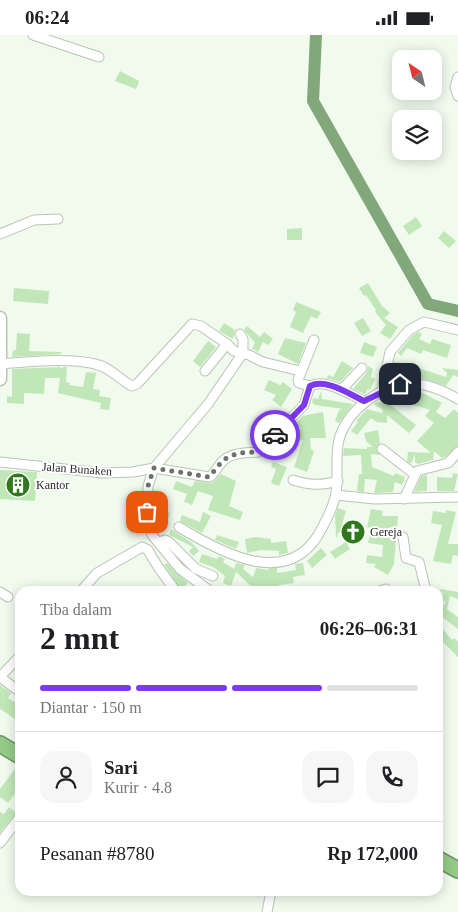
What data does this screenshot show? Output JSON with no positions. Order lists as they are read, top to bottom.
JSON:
{
  "streets": {
    "street": ["Jalan Bunaken"]
  },
  "places": {
    "building": ["Kantor"],
    "church": ["Gereja"]
  },
  "north": "top left",
  "page": {
    "status": "06:24",
    "heading": ["2 mnt", "Tiba dalam", "06:26–06:31"],
    "panel": [
      "Sari",
      "Kurir · 4.8",
      "Pesanan #8780",
      "Rp 172,000"
    ],
    "bar": "Diantar · 150 m"
  }
}
